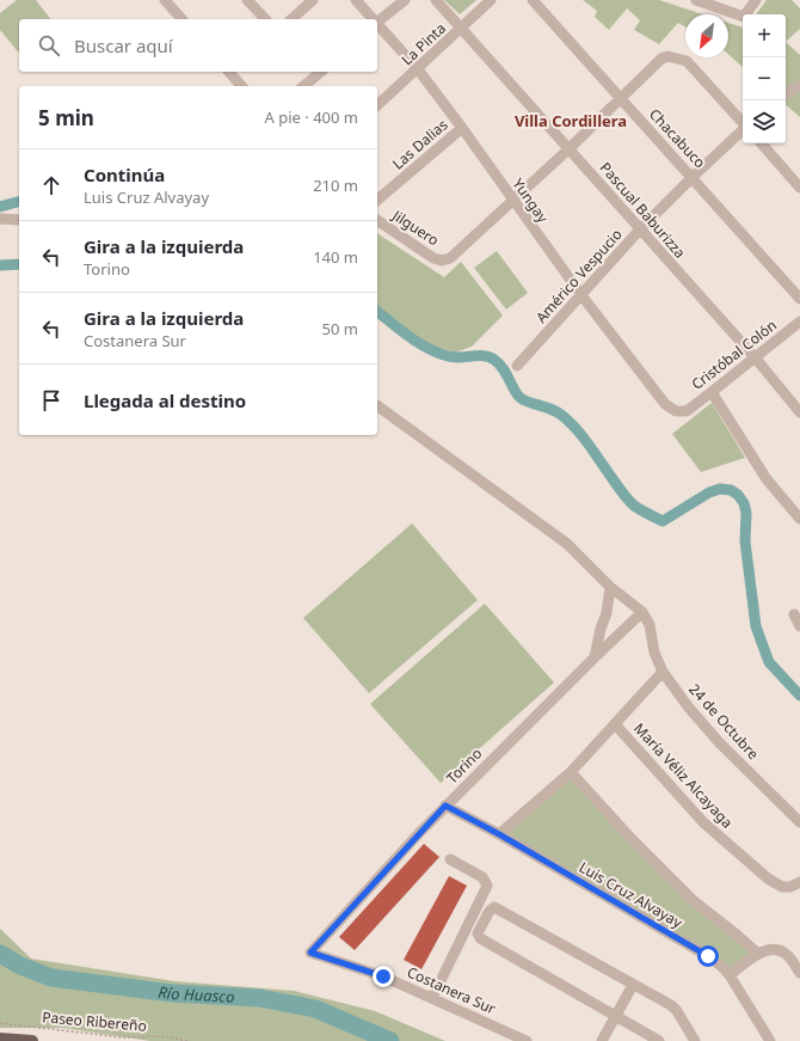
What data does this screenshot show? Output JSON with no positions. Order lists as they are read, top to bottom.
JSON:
{
  "streets": {
    "street": [
      "La Pinta",
      "Chacabuco",
      "Las Dalias",
      "Yungay",
      "Pascual Baburizza",
      "Jilguero",
      "Américo Vespucio",
      "Cristóbal Colón",
      "24 de Octubre",
      "Torino",
      "María Véliz Alcayaga",
      "Luis Cruz Alvayay",
      "Costanera Sur"
    ],
    "path": ["Paseo Ribereño"]
  },
  "crossings": [
    ["La Pinta", "Yungay"],
    ["La Pinta", "Pascual Baburizza"],
    ["Chacabuco", "Américo Vespucio"],
    ["Las Dalias", "Yungay"],
    ["Yungay", "Jilguero"],
    ["Yungay", "Américo Vespucio"],
    ["Yungay", "Cristóbal Colón"],
    ["Pascual Baburizza", "Américo Vespucio"],
    ["Pascual Baburizza", "Cristóbal Colón"],
    ["24 de Octubre", "Torino"],
    ["Torino", "Luis Cruz Alvayay"],
    ["Torino", "Costanera Sur"]
  ],
  "districts": ["Villa Cordillera"],
  "water": ["Río Huasco"],
  "north": "bottom left",
  "page": {
    "map_buttons": ["+", "−"],
    "search": "Buscar aquí",
    "heading": ["5 min", "A pie · 400 m"],
    "list": [
      ["Continúa", "Luis Cruz Alvayay", "210 m"],
      ["Gira a la izquierda", "Torino", "140 m"],
      ["Gira a la izquierda", "Costanera Sur", "50 m"],
      "Llegada al destino"
    ]
  }
}
